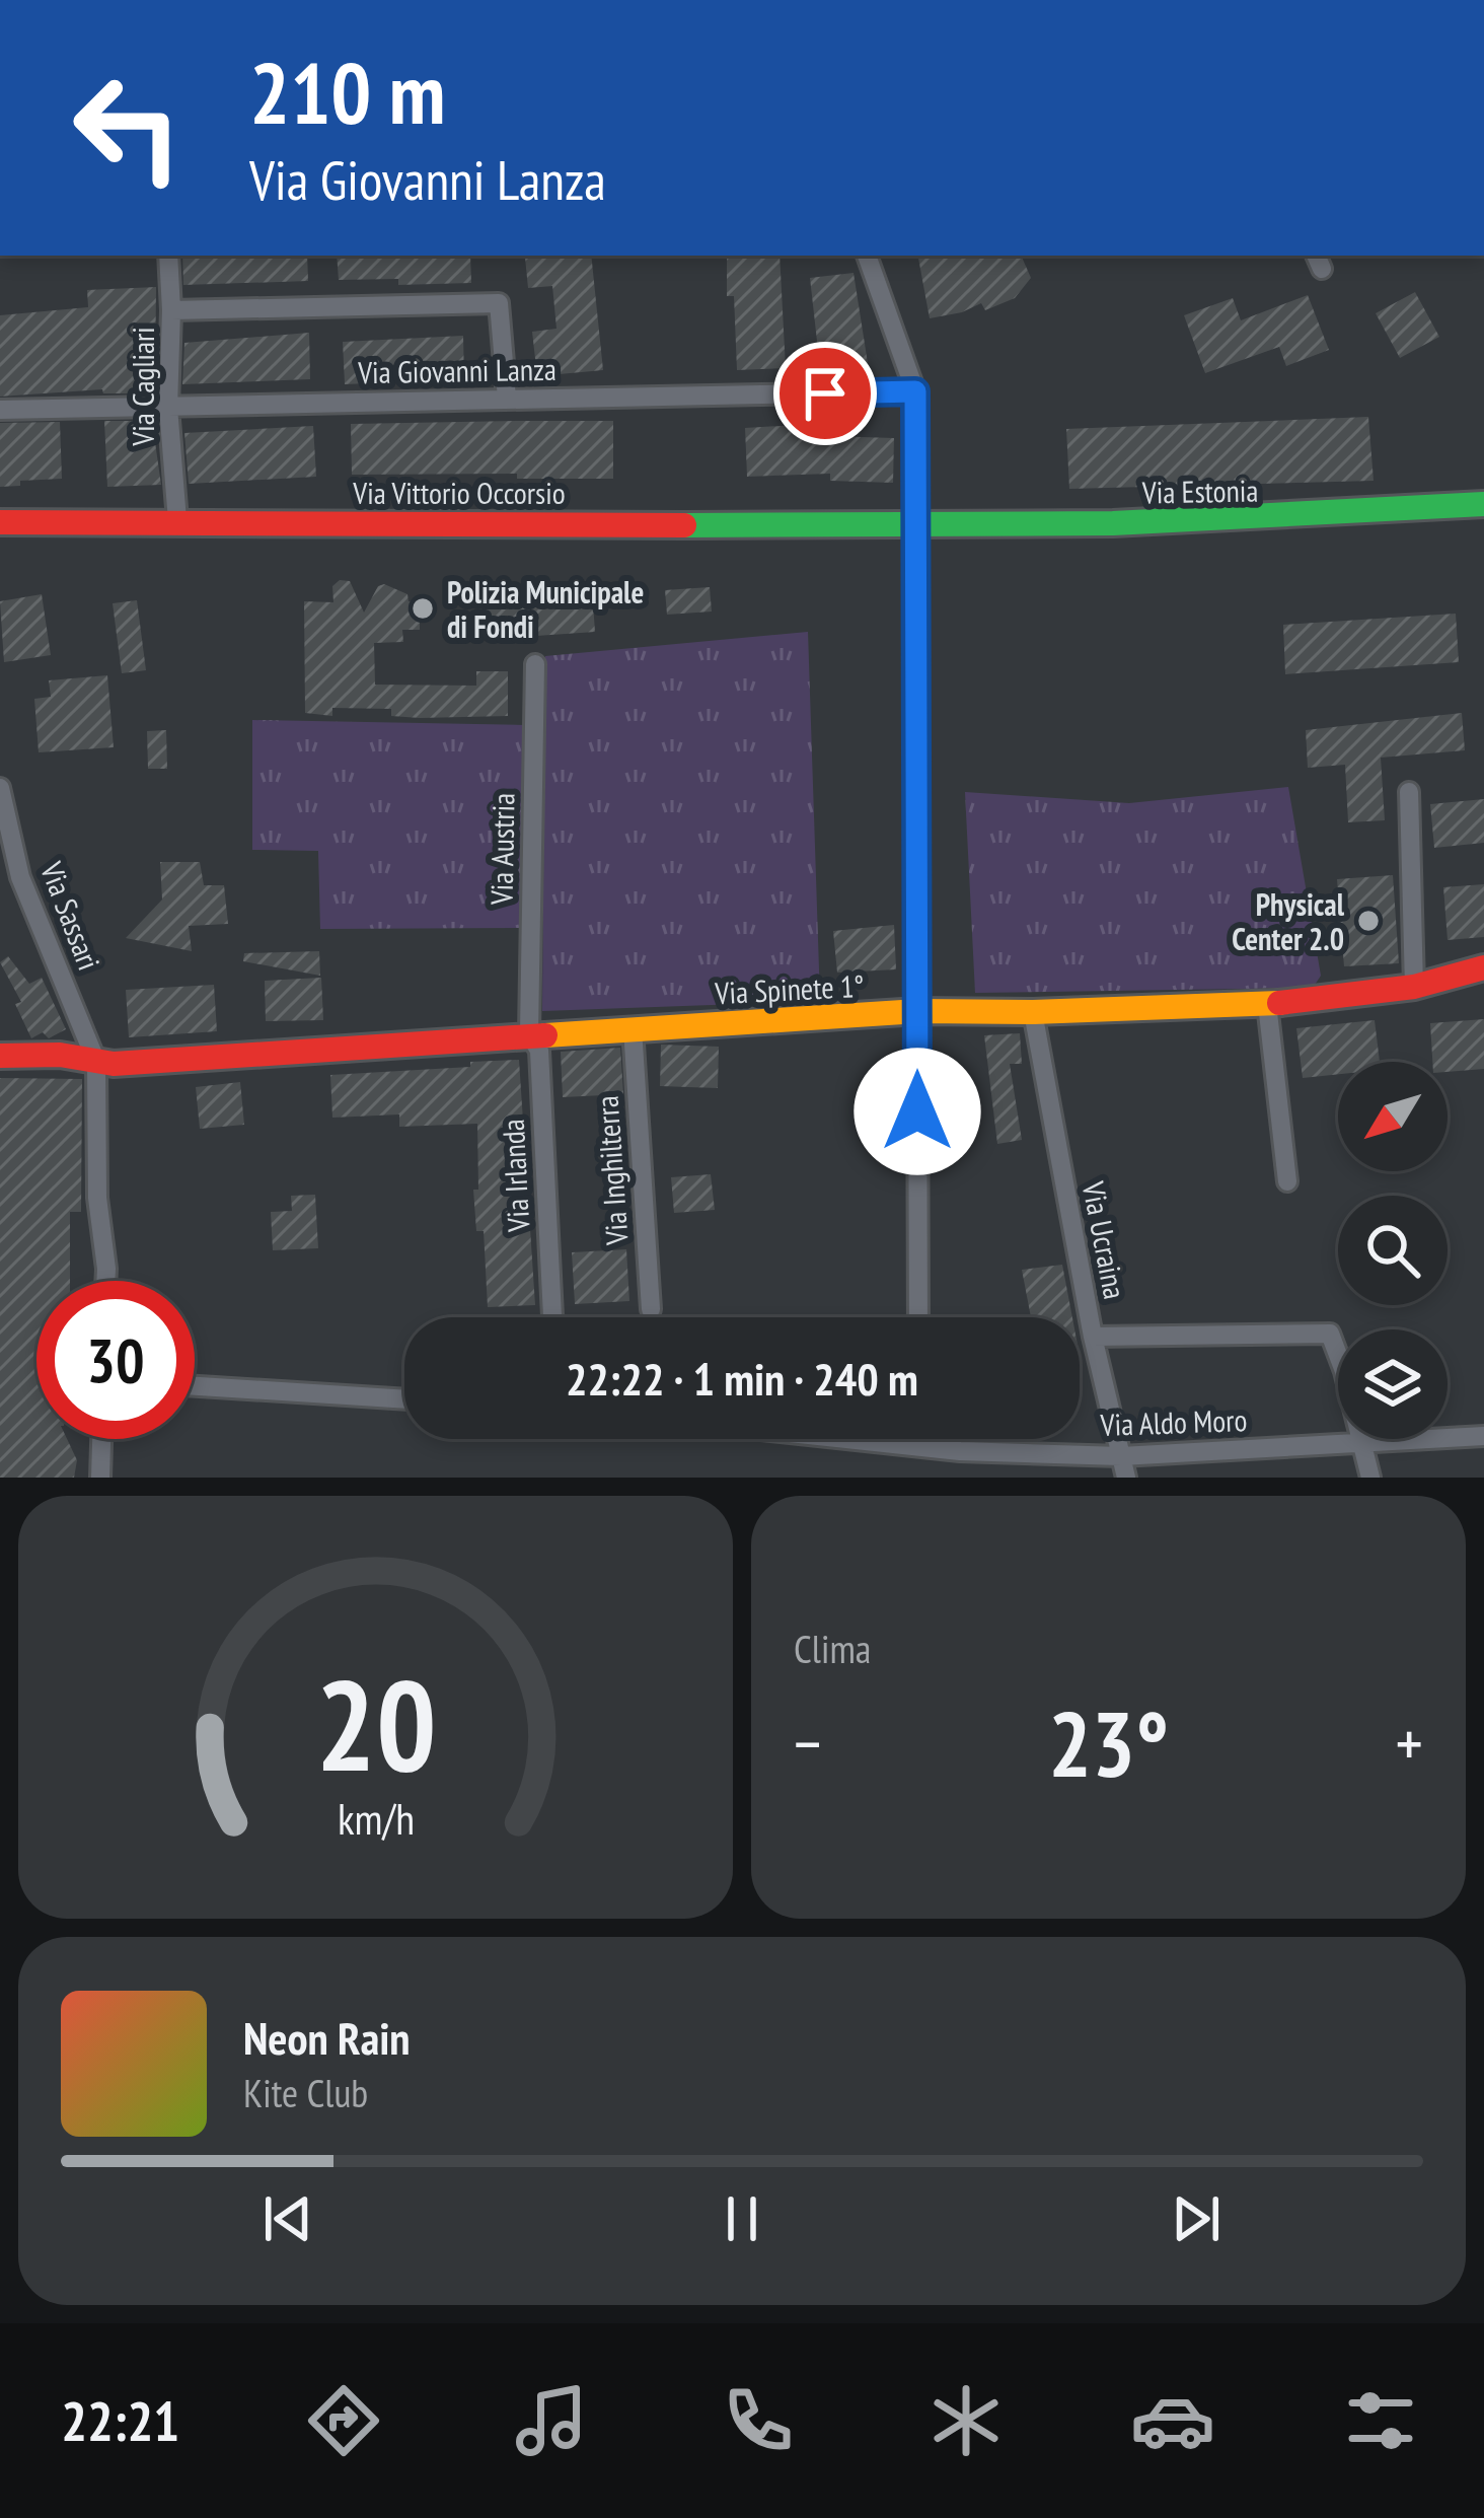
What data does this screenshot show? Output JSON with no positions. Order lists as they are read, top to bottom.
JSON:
{
  "streets": {
    "street": [
      "Via Giovanni Lanza",
      "Via Cagliari",
      "Via Estonia",
      "Via Vittorio Occorsio",
      "Via Austria",
      "Via Sassari",
      "Via Spinete 1°",
      "Via Inghilterra",
      "Via Irlanda",
      "Via Ucraina",
      "Via Aldo Moro"
    ]
  },
  "crossings": [
    ["Via Giovanni Lanza", "Via Cagliari"],
    ["Via Cagliari", "Via Vittorio Occorsio"],
    ["Via Estonia", "Via Vittorio Occorsio"],
    ["Via Austria", "Via Spinete 1°"],
    ["Via Austria", "Via Irlanda"],
    ["Via Sassari", "Via Spinete 1°"],
    ["Via Spinete 1°", "Via Inghilterra"],
    ["Via Spinete 1°", "Via Irlanda"],
    ["Via Spinete 1°", "Via Ucraina"],
    ["Via Ucraina", "Via Aldo Moro"]
  ],
  "places": ["Polizia Municipale di Fondi", "Physical Center 2.0"],
  "north": "bottom left",
  "page": {
    "turn": ["210 m", "Via Giovanni Lanza"],
    "limit": "30",
    "trip": "22:22 · 1 min · 240 m",
    "tile": "Clima",
    "heat": ["−", "23°", "+"],
    "song": ["Neon Rain", "Kite Club"],
    "tabs": "22:21",
    "gauge": ["20", "km/h"]
  }
}
